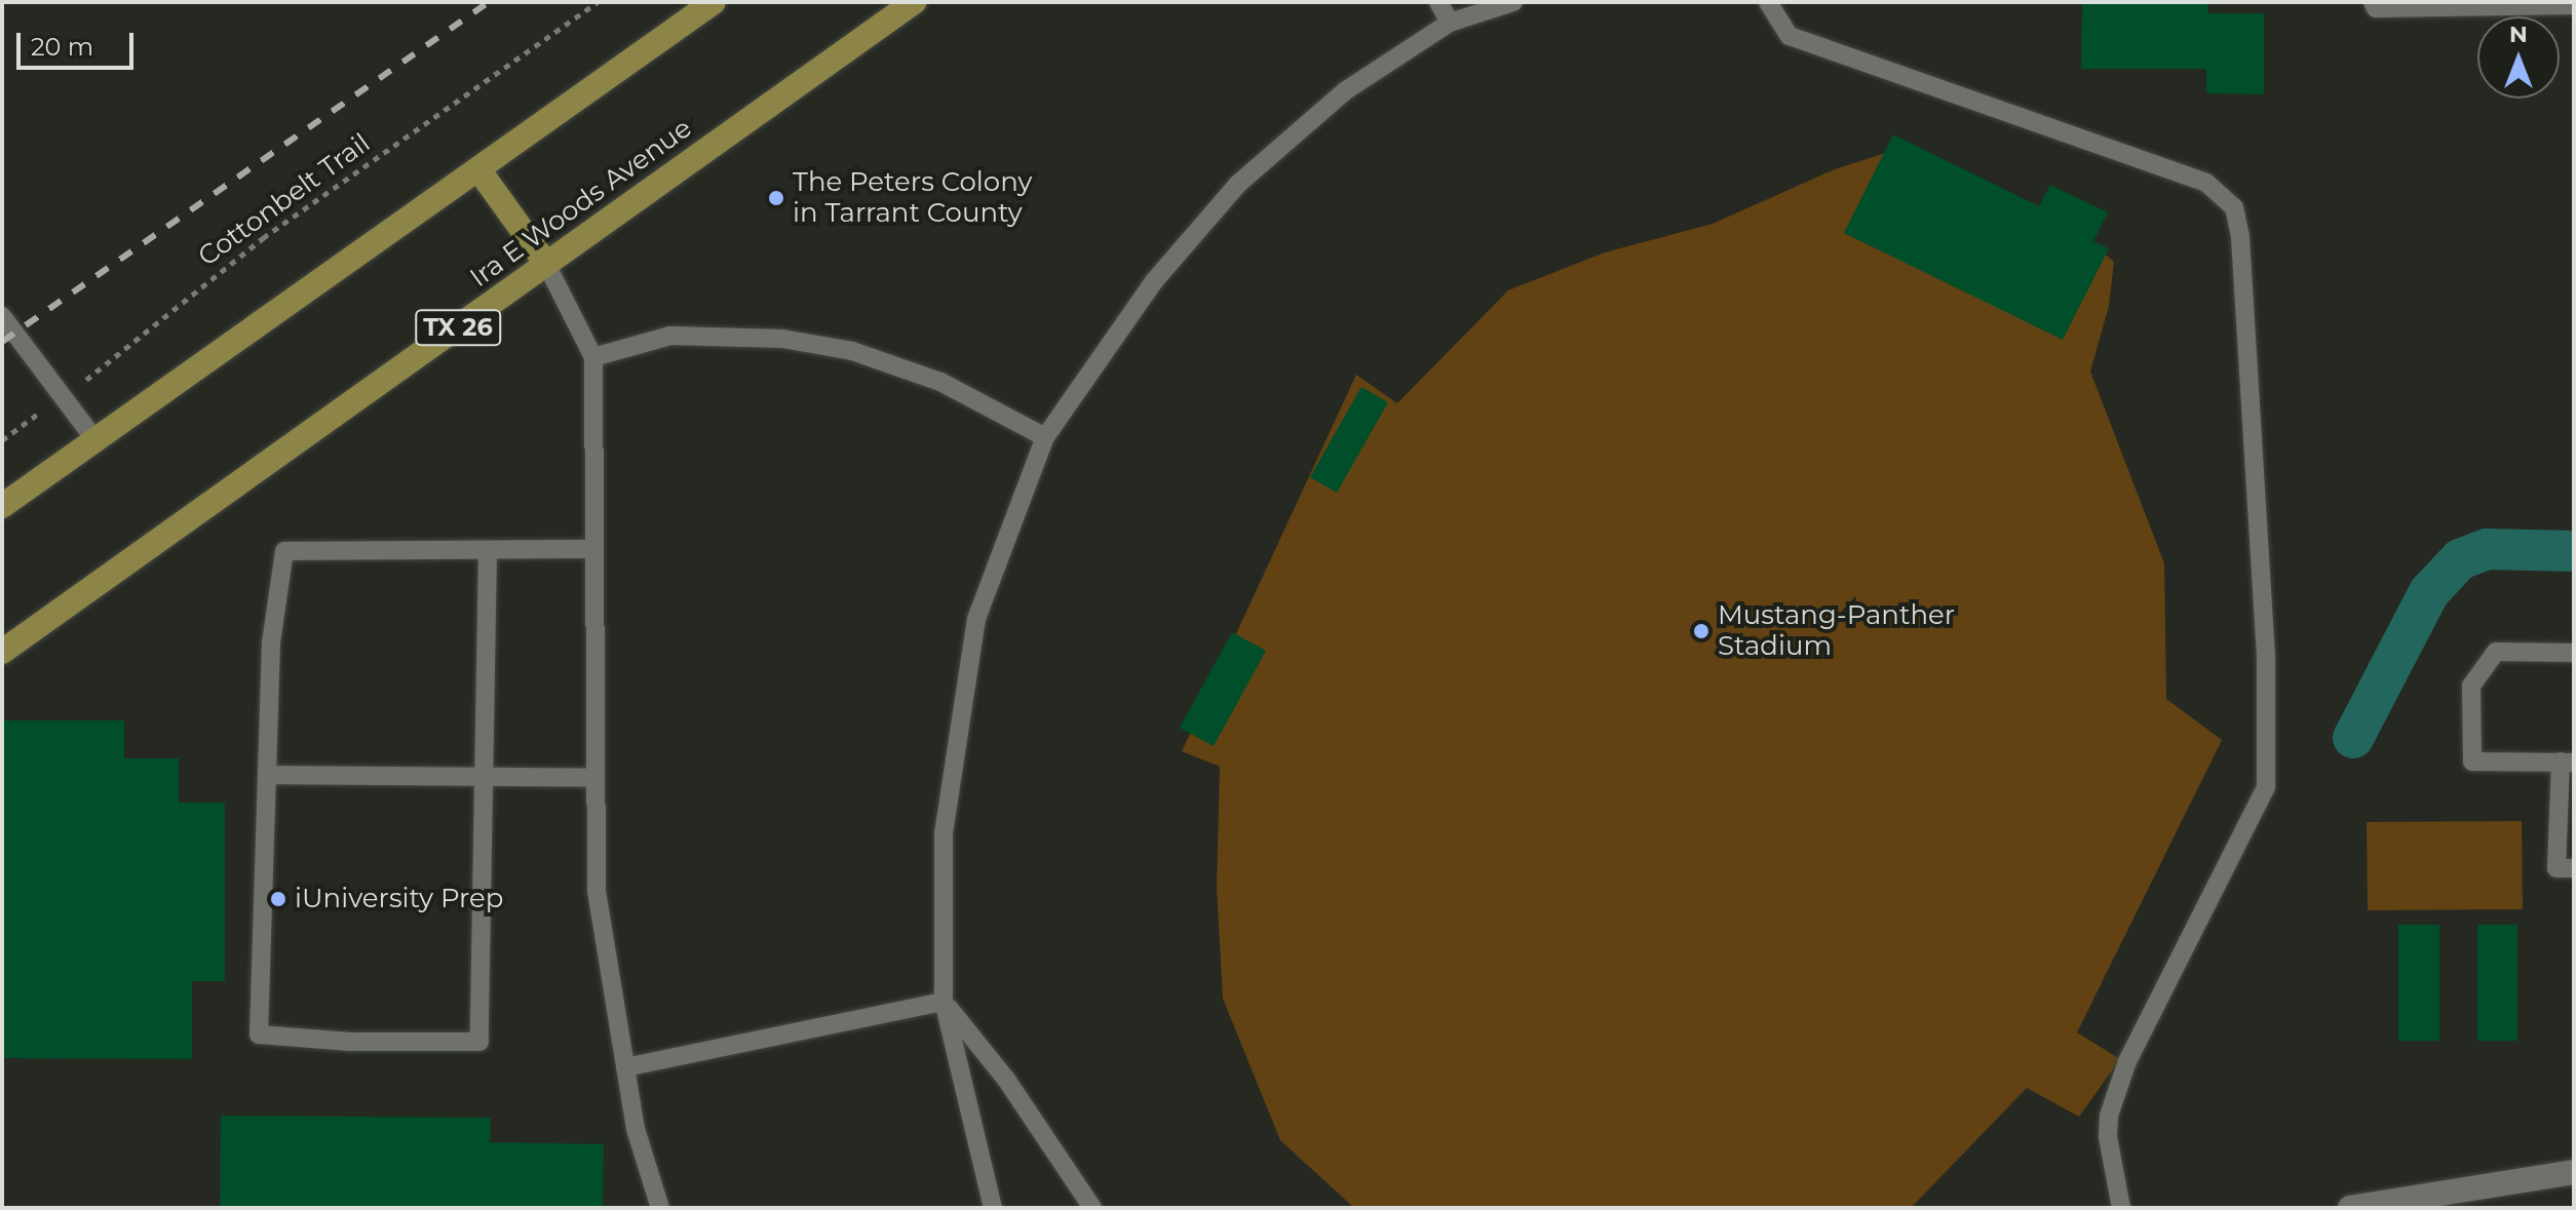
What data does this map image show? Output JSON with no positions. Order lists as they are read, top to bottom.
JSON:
{
  "streets": {
    "main road": ["Ira E Woods Avenue", "TX 26"],
    "path": ["Cottonbelt Trail"]
  },
  "places": ["The Peters Colony in Tarrant County", "Mustang-Panther Stadium", "iUniversity Prep"],
  "scale_bar": "20 m",
  "north": "top"
}
